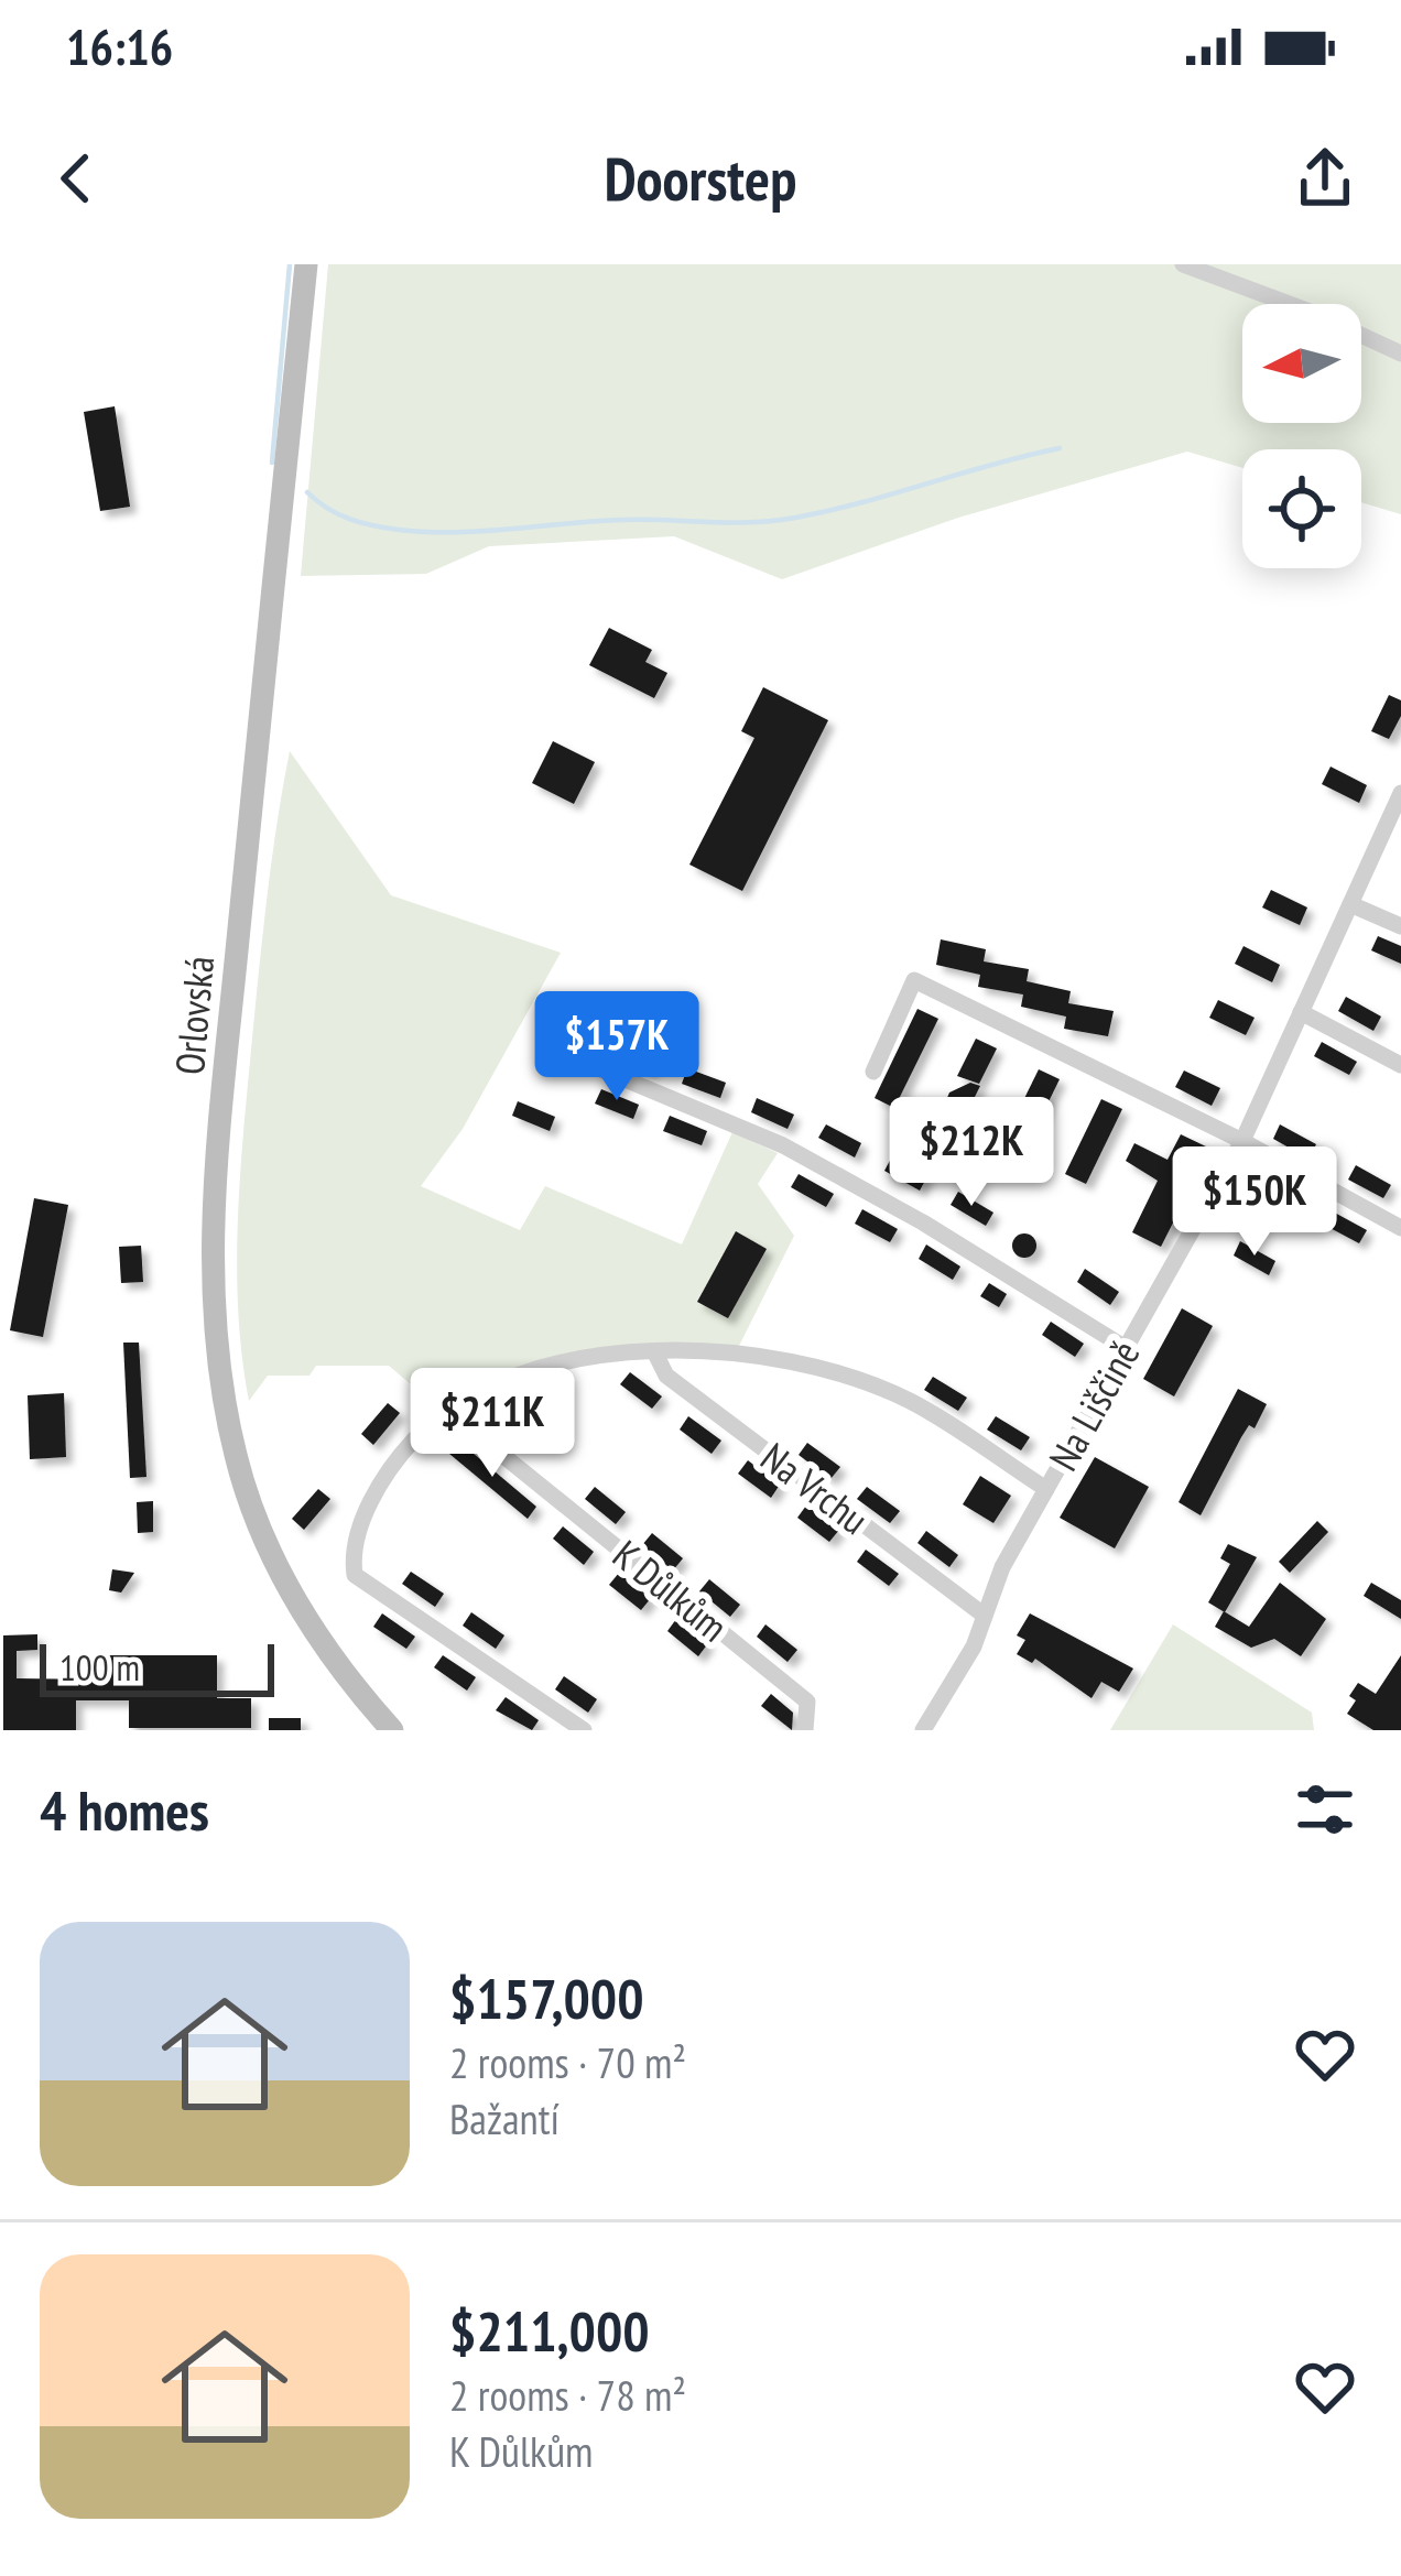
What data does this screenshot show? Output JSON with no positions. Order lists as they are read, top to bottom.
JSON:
{
  "streets": {
    "main road": ["Orlovská"],
    "street": ["Na Liščině", "Na Vrchu", "K Důlkům"]
  },
  "crossings": [
    ["Na Liščině", "Na Vrchu"]
  ],
  "scale_bar": "100 m",
  "north": "left",
  "page": {
    "status": "16:16",
    "header": "Doorstep",
    "price": [
      "$157K",
      "$212K",
      "$150K",
      "$211K"
    ],
    "scale": "100 m",
    "heading": "4 homes",
    "list": [
      {
        "name": "$157,000",
        "note": "2 rooms · 70 m² · Bažantí"
      },
      {
        "name": "$211,000",
        "note": "2 rooms · 78 m² · K Důlkům"
      }
    ]
  }
}
